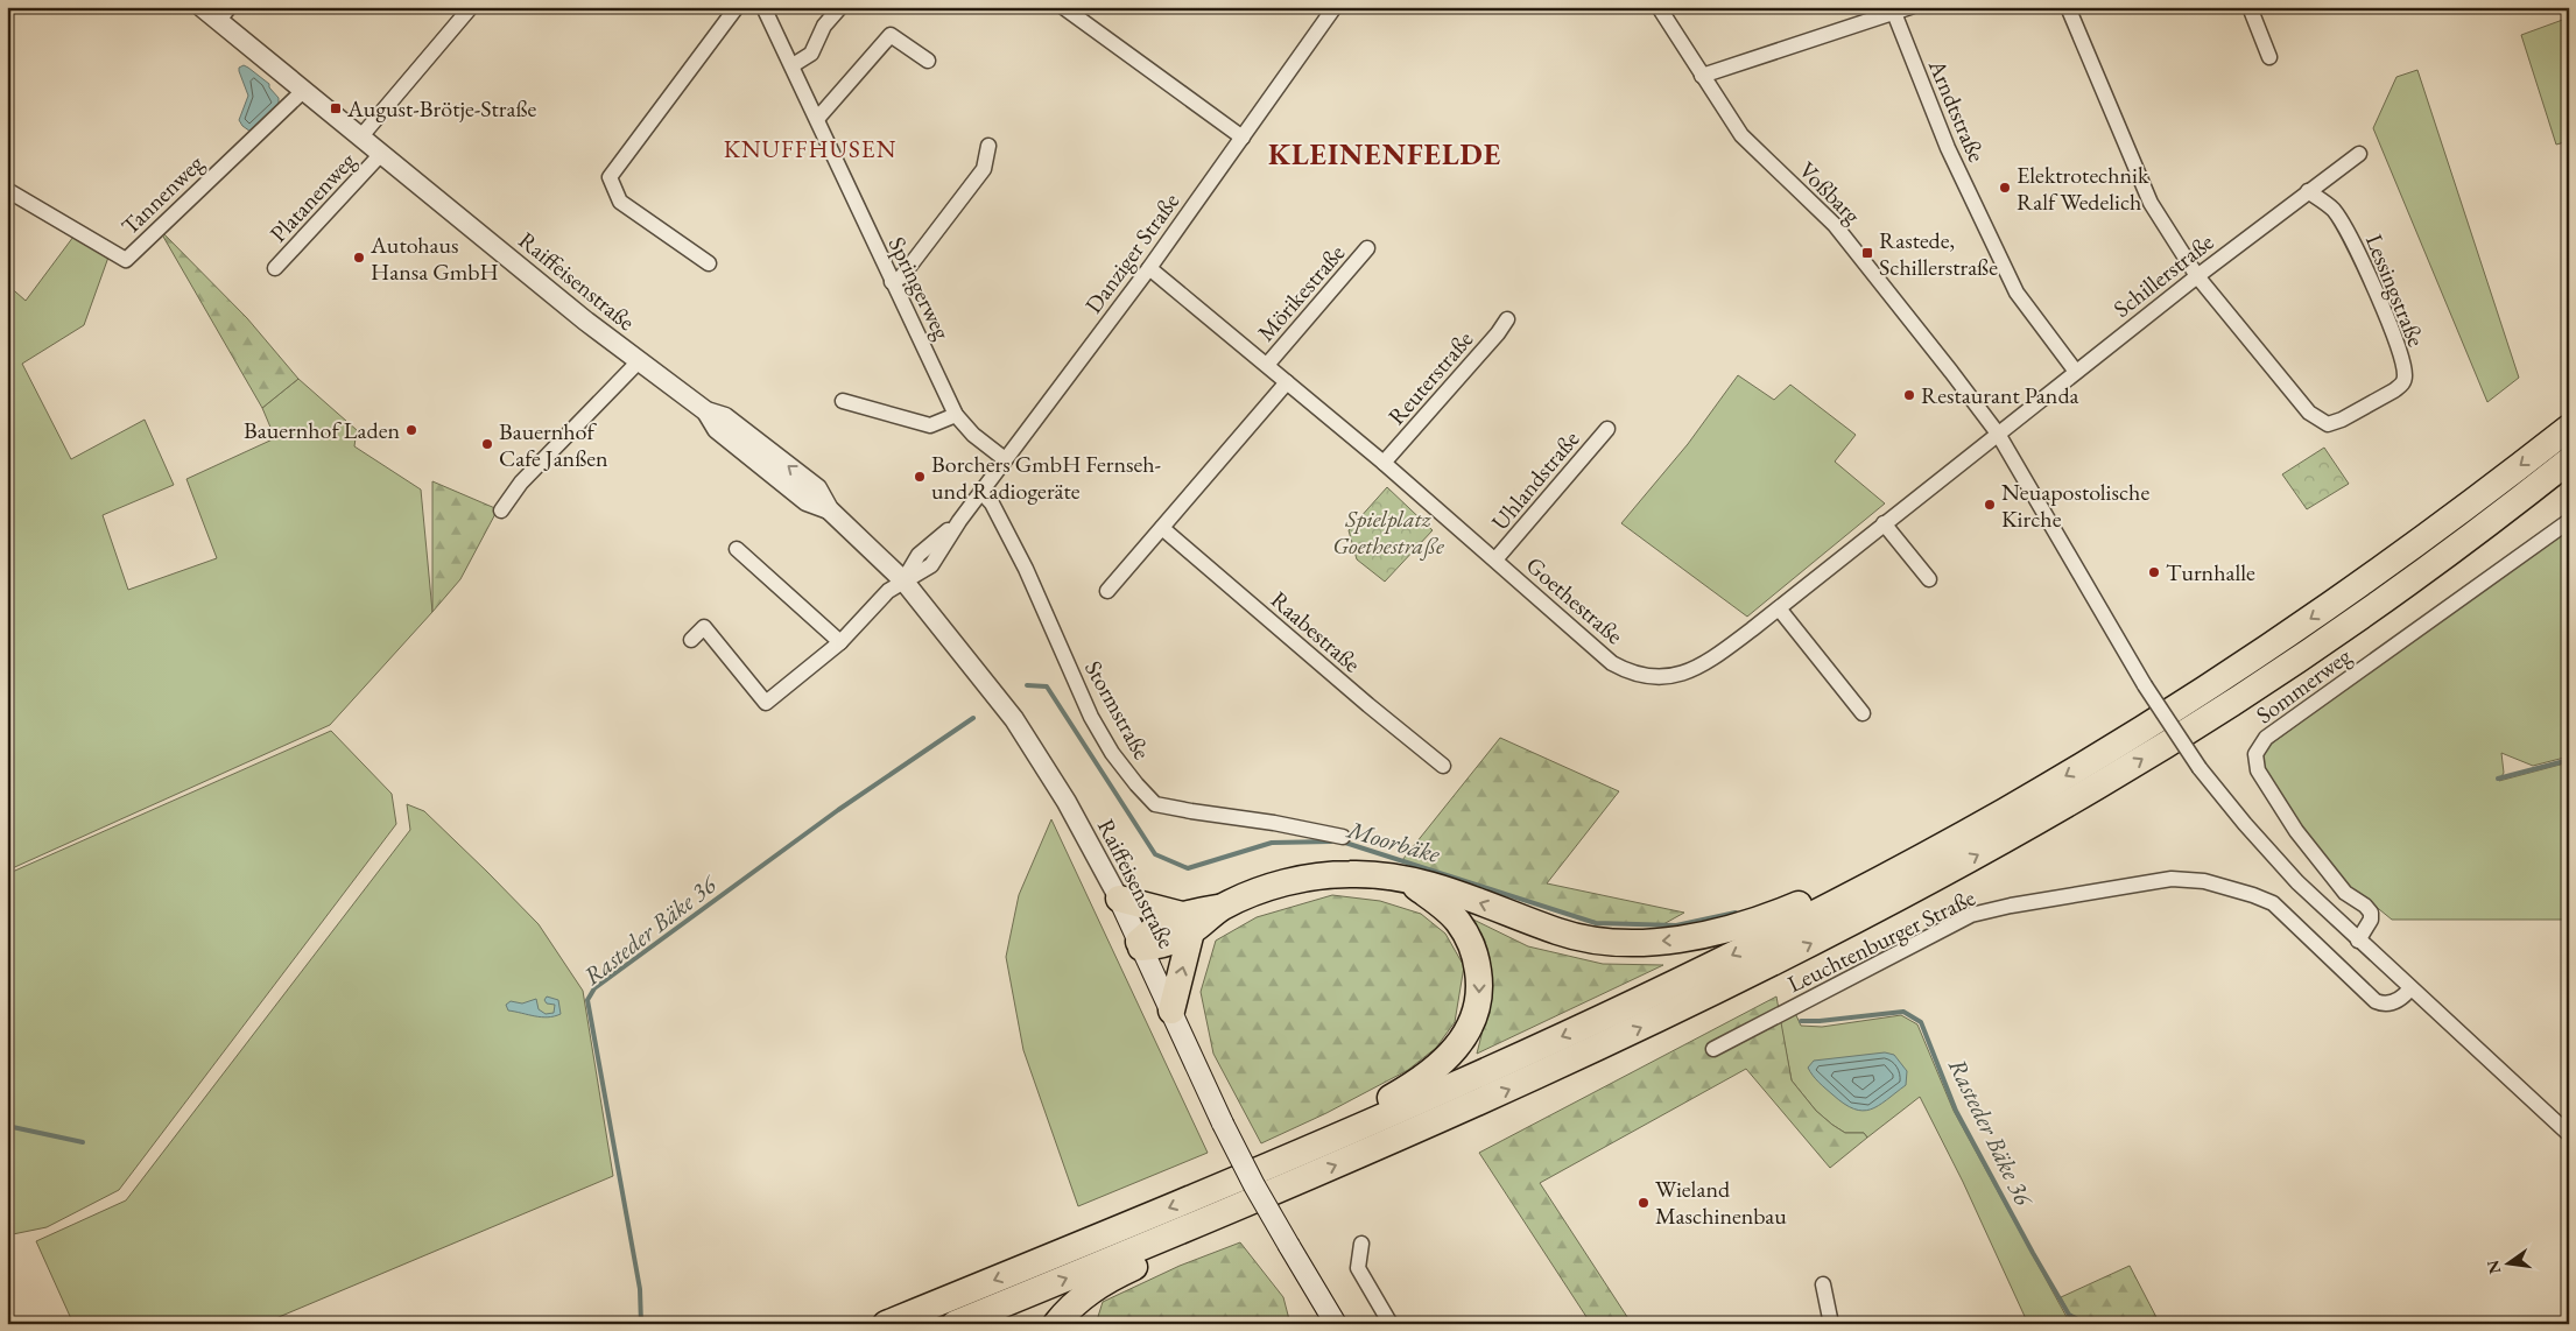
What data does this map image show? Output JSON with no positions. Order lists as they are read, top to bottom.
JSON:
{
  "streets": {
    "main road": ["Raiffeisenstraße"],
    "street": [
      "Arndtstraße",
      "Voßbarg",
      "Tannenweg",
      "Platanenweg",
      "Danziger Straße",
      "Schillerstraße",
      "Springerweg",
      "Lessingstraße",
      "Mörikestraße",
      "Reuterstraße",
      "Uhlandstraße",
      "Goethestraße",
      "Raabestraße",
      "Sommerweg",
      "Stormstraße",
      "Leuchtenburger Straße"
    ]
  },
  "crossings": [
    ["Arndtstraße", "Schillerstraße"],
    ["Voßbarg", "Schillerstraße"],
    ["Voßbarg", "Goethestraße"],
    ["Tannenweg", "Raiffeisenstraße"],
    ["Platanenweg", "Raiffeisenstraße"],
    ["Danziger Straße", "Raiffeisenstraße"],
    ["Danziger Straße", "Springerweg"],
    ["Danziger Straße", "Goethestraße"],
    ["Danziger Straße", "Stormstraße"],
    ["Schillerstraße", "Lessingstraße"],
    ["Schillerstraße", "Goethestraße"],
    ["Mörikestraße", "Goethestraße"],
    ["Reuterstraße", "Goethestraße"],
    ["Uhlandstraße", "Goethestraße"]
  ],
  "districts": ["KNUFFHUSEN", "KLEINENFELDE"],
  "water": ["Moorbäke", "Rasteder Bäke 36"],
  "parks": ["Spielplatz Goethestraße"],
  "places": {
    "transit": ["August-Brötje-Straße", "Rastede, Schillerstraße"],
    "other": [
      "Elektrotechnik Ralf Wedelich",
      "Autohaus Hansa GmbH",
      "Restaurant Panda",
      "Bauernhof Laden",
      "Bauernhof Cafe Janßen",
      "Borchers GmbH Fernseh- und Radiogeräte",
      "Neuapostolische Kirche",
      "Turnhalle",
      "Wieland Maschinenbau"
    ]
  },
  "north": "left"
}
